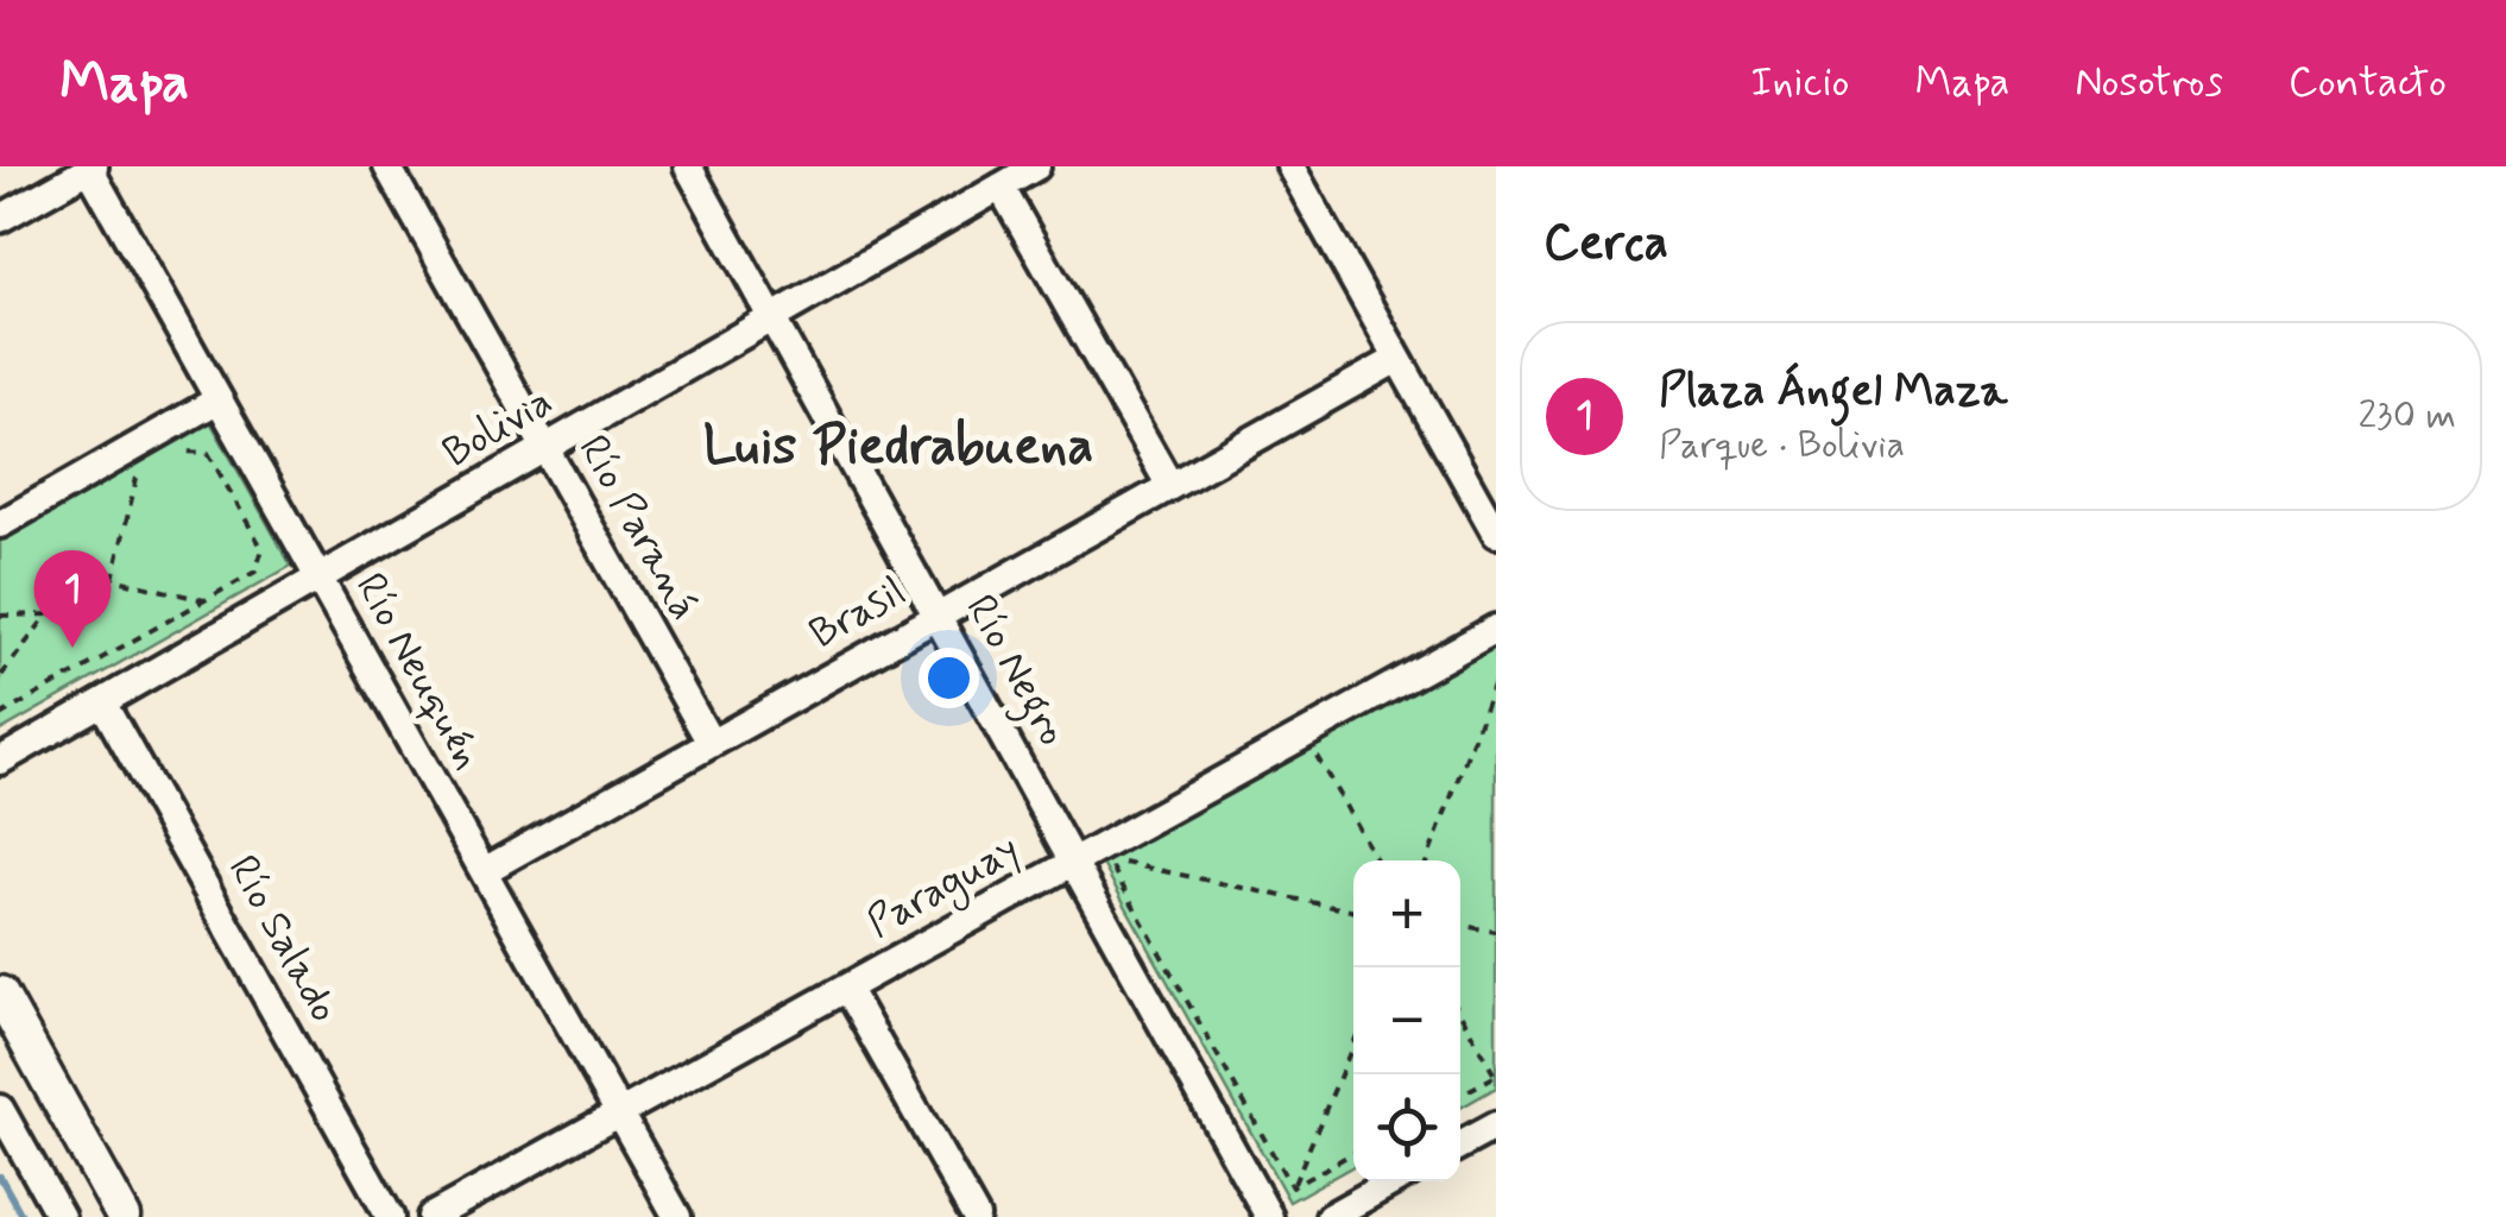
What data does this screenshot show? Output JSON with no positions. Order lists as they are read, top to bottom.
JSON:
{
  "streets": {
    "street": [
      "Bolivia",
      "Río Paraná",
      "Brasil",
      "Río Negro",
      "Río Neuquén",
      "Paraguay",
      "Río Salado"
    ]
  },
  "crossings": [
    ["Bolivia", "Río Paraná"],
    ["Bolivia", "Río Negro"],
    ["Bolivia", "Río Neuquén"],
    ["Bolivia", "Río Salado"],
    ["Río Paraná", "Brasil"],
    ["Brasil", "Río Negro"],
    ["Brasil", "Río Neuquén"],
    ["Río Negro", "Paraguay"],
    ["Río Neuquén", "Paraguay"]
  ],
  "districts": ["Luis Piedrabuena"],
  "page": {
    "header": "Mapa",
    "nav": [
      "Inicio",
      "Mapa",
      "Nosotros",
      "Contacto"
    ],
    "heading": "Cerca",
    "list": [
      {
        "mark": "1",
        "name": "Plaza Ángel Maza",
        "note": "Parque · Bolivia",
        "value": "230 m"
      }
    ],
    "pins": "1",
    "map_buttons": ["+", "−"]
  }
}
